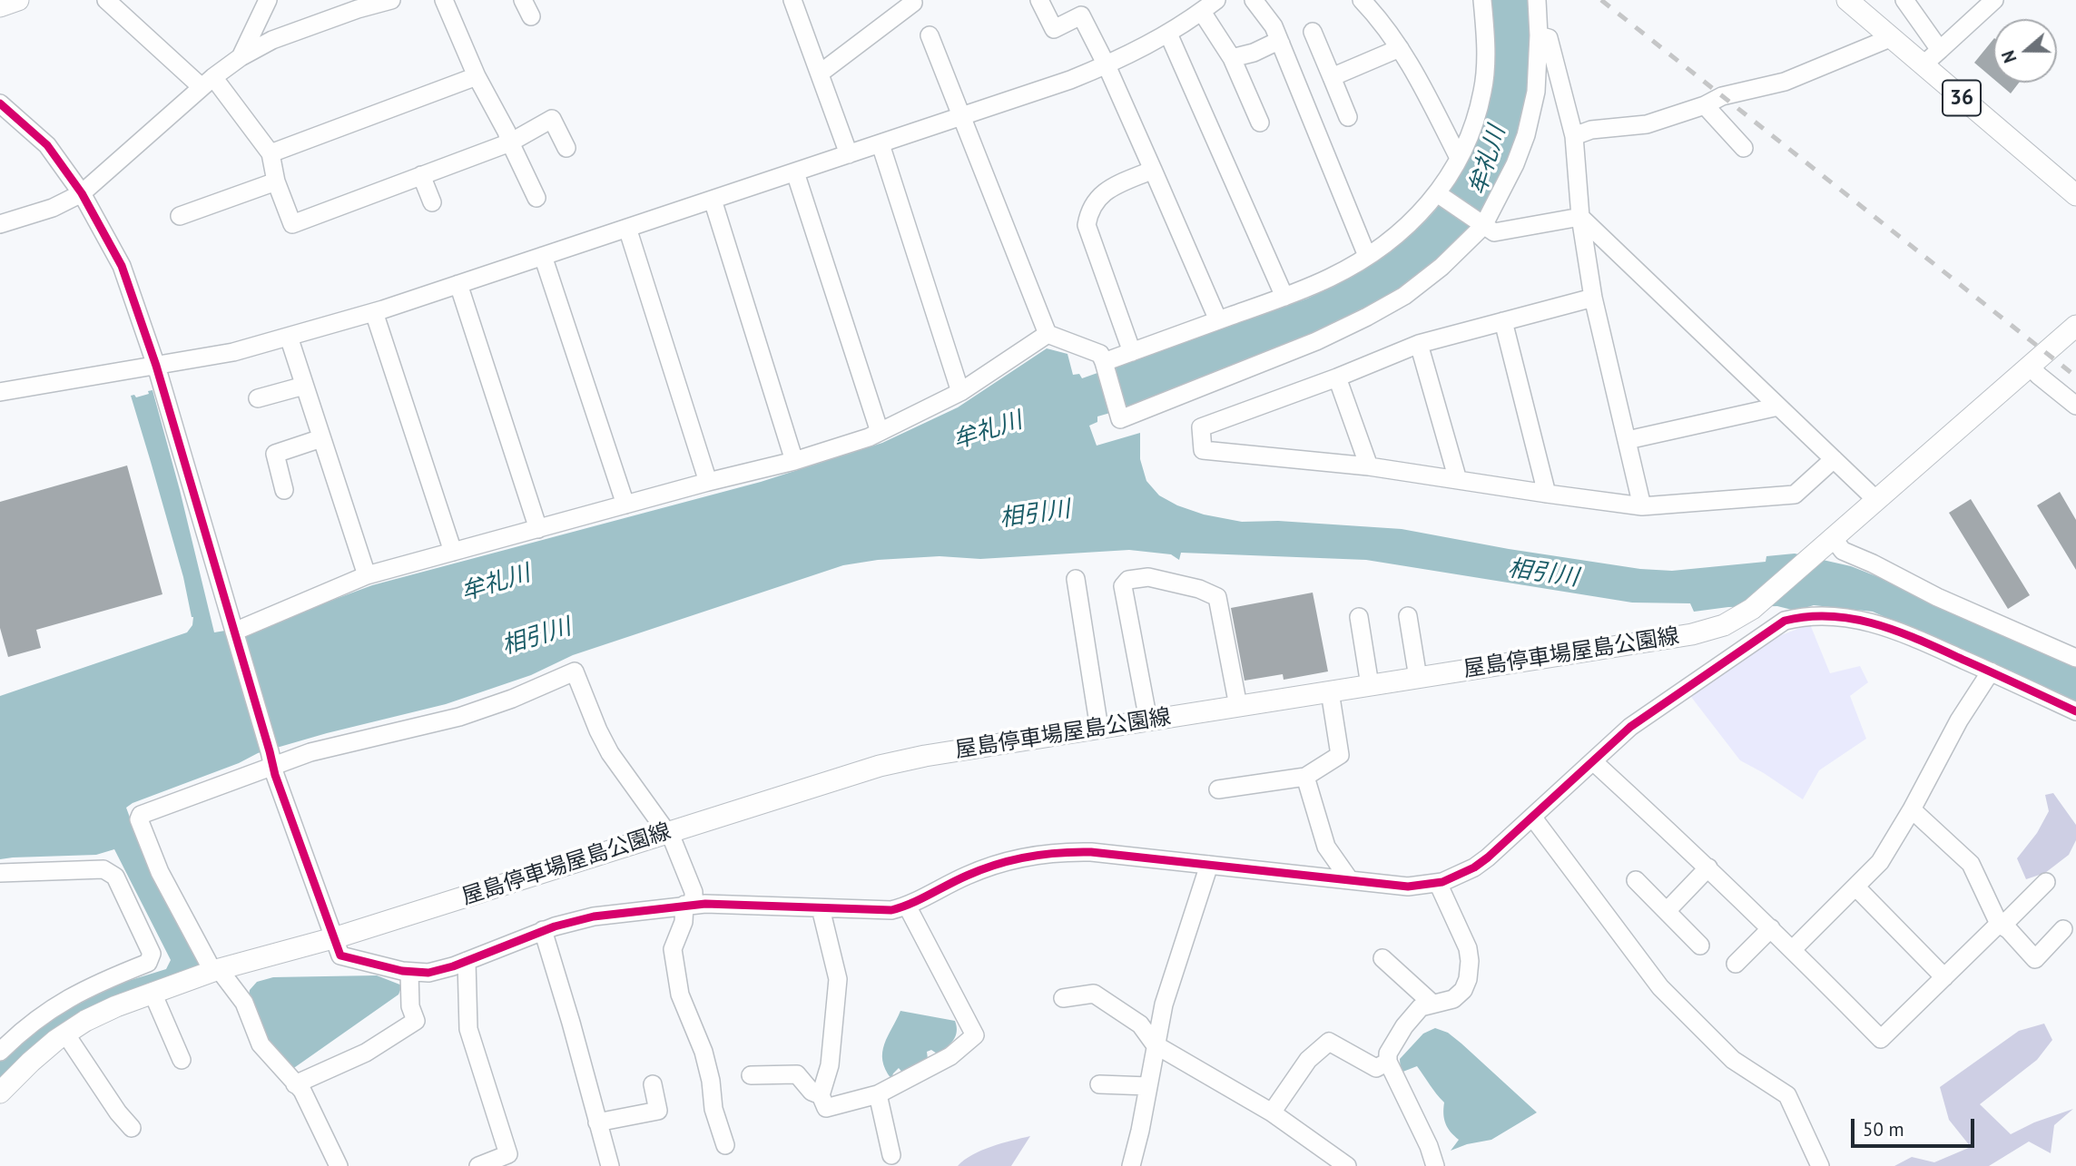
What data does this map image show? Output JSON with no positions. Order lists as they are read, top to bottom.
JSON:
{
  "streets": {
    "main road": ["36", "屋島停車場屋島公園線"]
  },
  "water": ["牟礼川", "相引川"],
  "scale_bar": "50 m",
  "north": "left"
}
